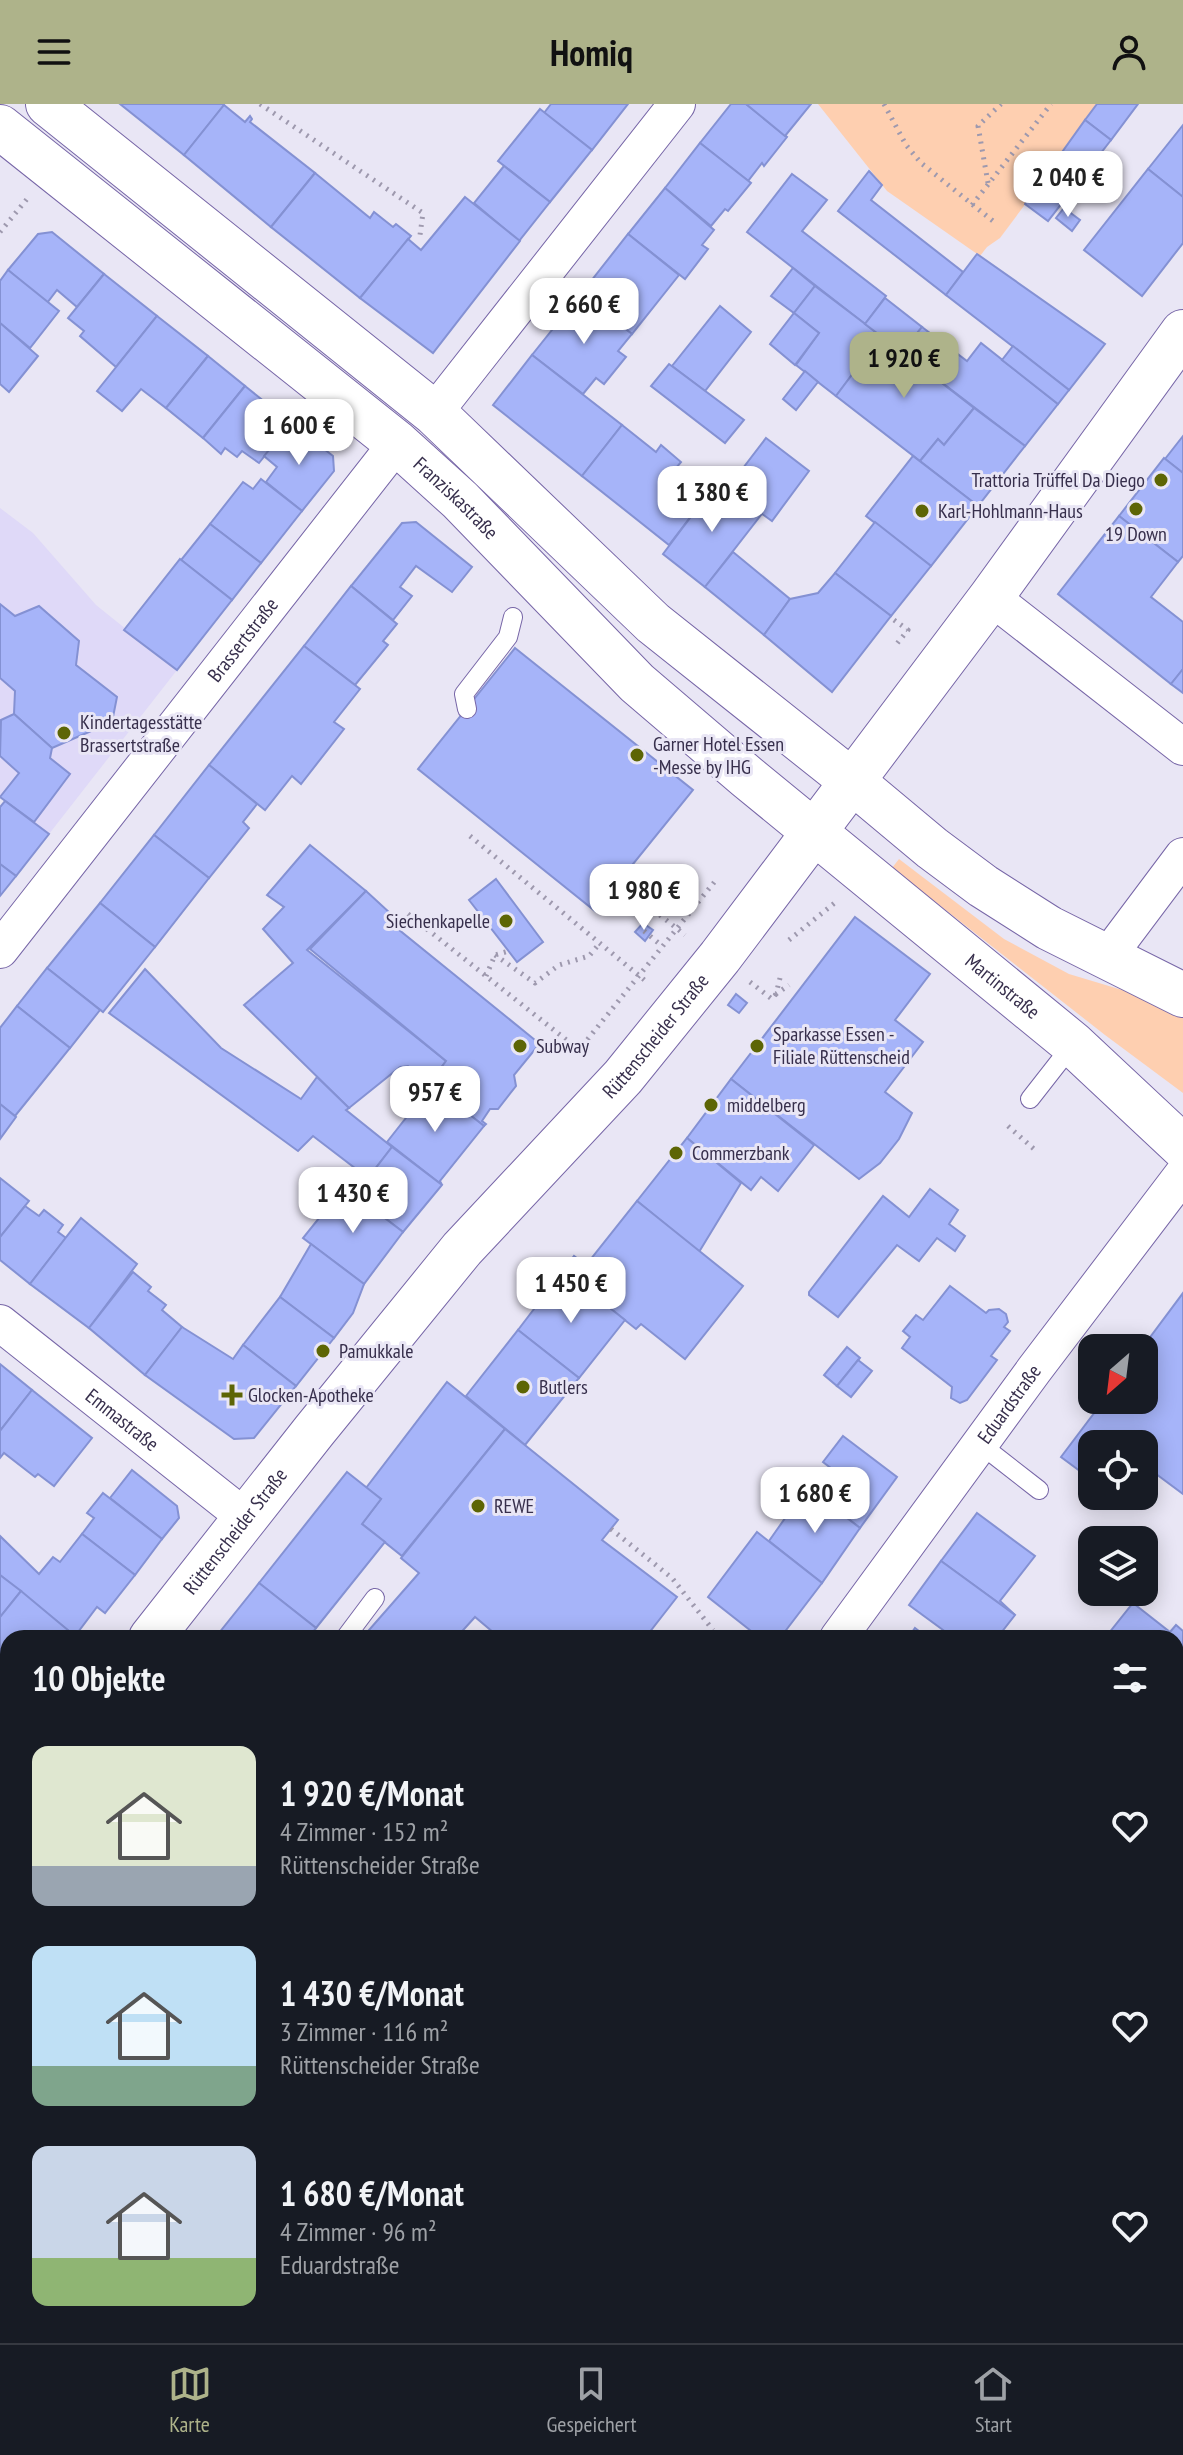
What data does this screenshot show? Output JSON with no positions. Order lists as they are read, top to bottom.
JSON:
{
  "streets": {
    "main road": ["Franziskastraße", "Martinstraße", "Rüttenscheider Straße"],
    "street": ["Brassertstraße", "Eduardstraße", "Emmastraße"]
  },
  "crossings": [
    ["Franziskastraße", "Brassertstraße"],
    ["Franziskastraße", "Martinstraße"],
    ["Franziskastraße", "Rüttenscheider Straße"],
    ["Martinstraße", "Rüttenscheider Straße"],
    ["Rüttenscheider Straße", "Emmastraße"]
  ],
  "places": {
    "other": [
      "Trattoria Trüffel Da Diego",
      "19 Down",
      "Karl-Hohlmann-Haus",
      "Kindertagesstätte Brassertstraße",
      "Garner Hotel Essen -Messe by IHG",
      "Siechenkapelle",
      "Subway",
      "Sparkasse Essen - Filiale Rüttenscheid",
      "middelberg",
      "Commerzbank",
      "Pamukkale",
      "Butlers",
      "REWE"
    ],
    "health": ["Glocken-Apotheke"]
  },
  "north": "bottom left",
  "page": {
    "header": "Homiq",
    "price": [
      "2 040 €",
      "2 660 €",
      "1 920 €",
      "1 600 €",
      "1 380 €",
      "1 980 €",
      "957 €",
      "1 430 €",
      "1 450 €",
      "1 680 €"
    ],
    "heading": "10 Objekte",
    "list": [
      {
        "name": "1 920 €/Monat",
        "note": "4 Zimmer · 152 m² · Rüttenscheider Straße"
      },
      {
        "name": "1 430 €/Monat",
        "note": "3 Zimmer · 116 m² · Rüttenscheider Straße"
      },
      {
        "name": "1 680 €/Monat",
        "note": "4 Zimmer · 96 m² · Eduardstraße"
      }
    ],
    "tabs": ["Karte", "Gespeichert", "Start"]
  }
}
